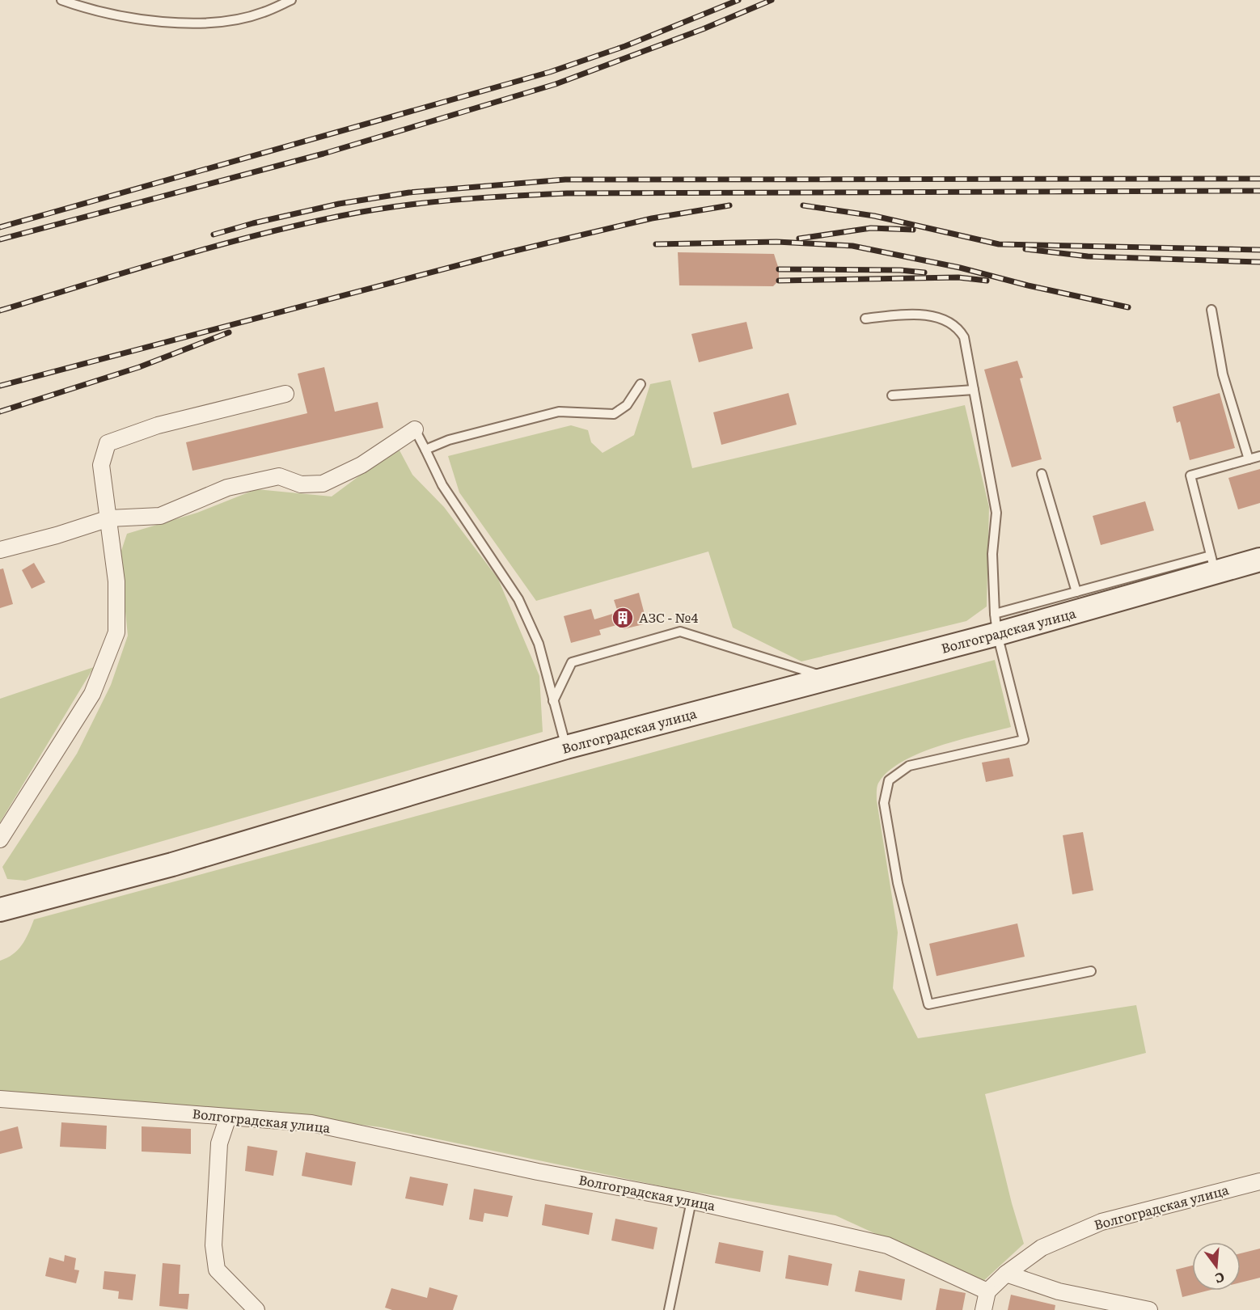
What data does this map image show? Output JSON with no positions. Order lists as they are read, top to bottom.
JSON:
{
  "streets": {
    "main road": ["Волгоградская улица"]
  },
  "places": {
    "building": ["АЗС - №4"]
  },
  "north": "bottom"
}
